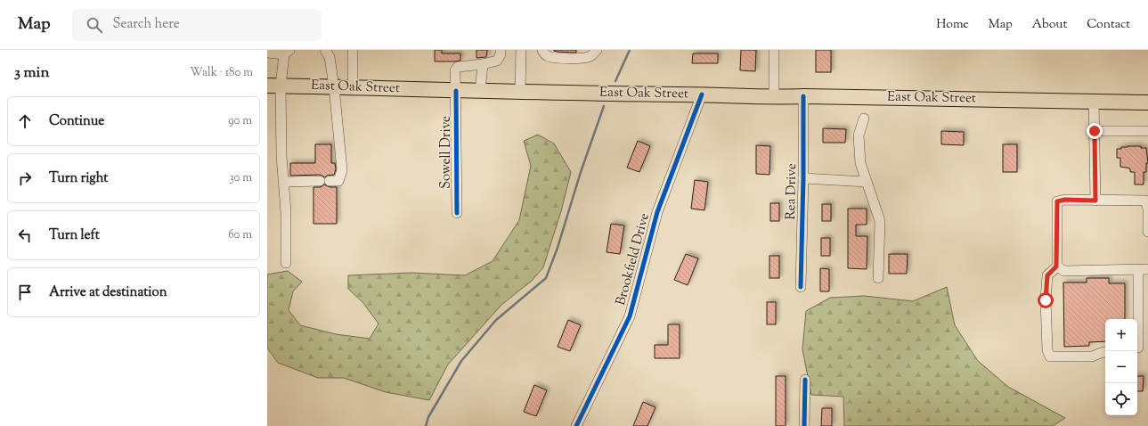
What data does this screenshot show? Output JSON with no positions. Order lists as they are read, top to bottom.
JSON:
{
  "streets": {
    "highway": ["East Oak Street"],
    "street": ["Sowell Drive", "Rea Drive", "Brookfield Drive"]
  },
  "crossings": [
    ["East Oak Street", "Sowell Drive"],
    ["East Oak Street", "Rea Drive"],
    ["East Oak Street", "Brookfield Drive"]
  ],
  "page": {
    "header": "Map",
    "search": "Search here",
    "nav": [
      "Home",
      "Map",
      "About",
      "Contact"
    ],
    "heading": ["3 min", "Walk · 180 m"],
    "list": [
      ["Continue", "90 m"],
      ["Turn right", "30 m"],
      ["Turn left", "60 m"],
      "Arrive at destination"
    ],
    "map_buttons": ["+", "−"]
  }
}
